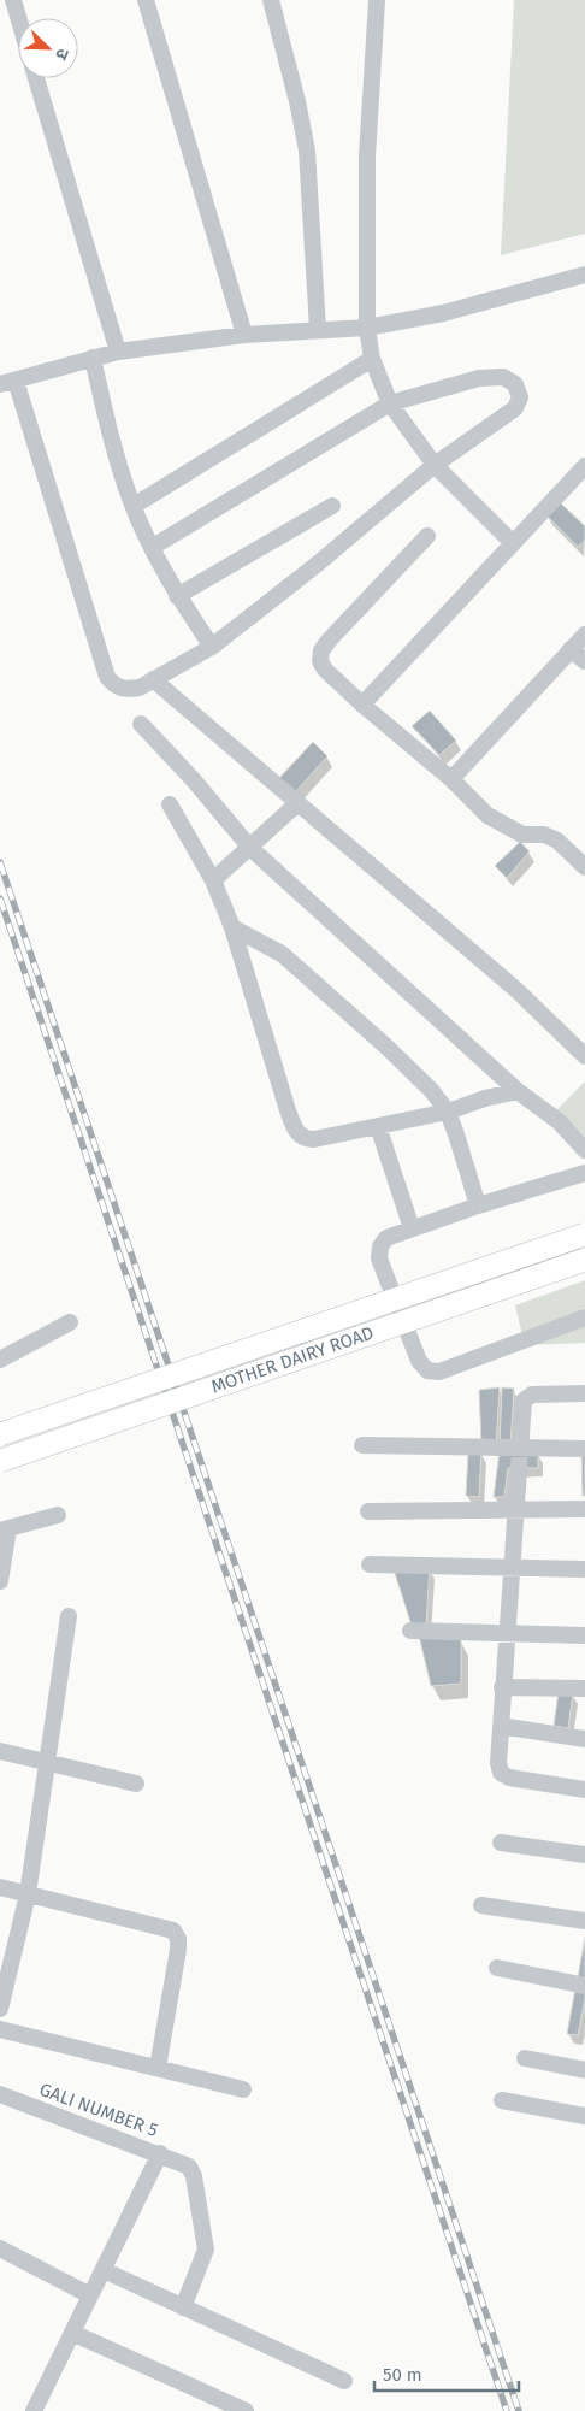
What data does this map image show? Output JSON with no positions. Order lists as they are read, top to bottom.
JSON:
{
  "streets": {
    "main road": ["MOTHER DAIRY ROAD"],
    "street": ["GALI NUMBER 5"]
  },
  "scale_bar": "50 m",
  "north": "bottom right"
}
